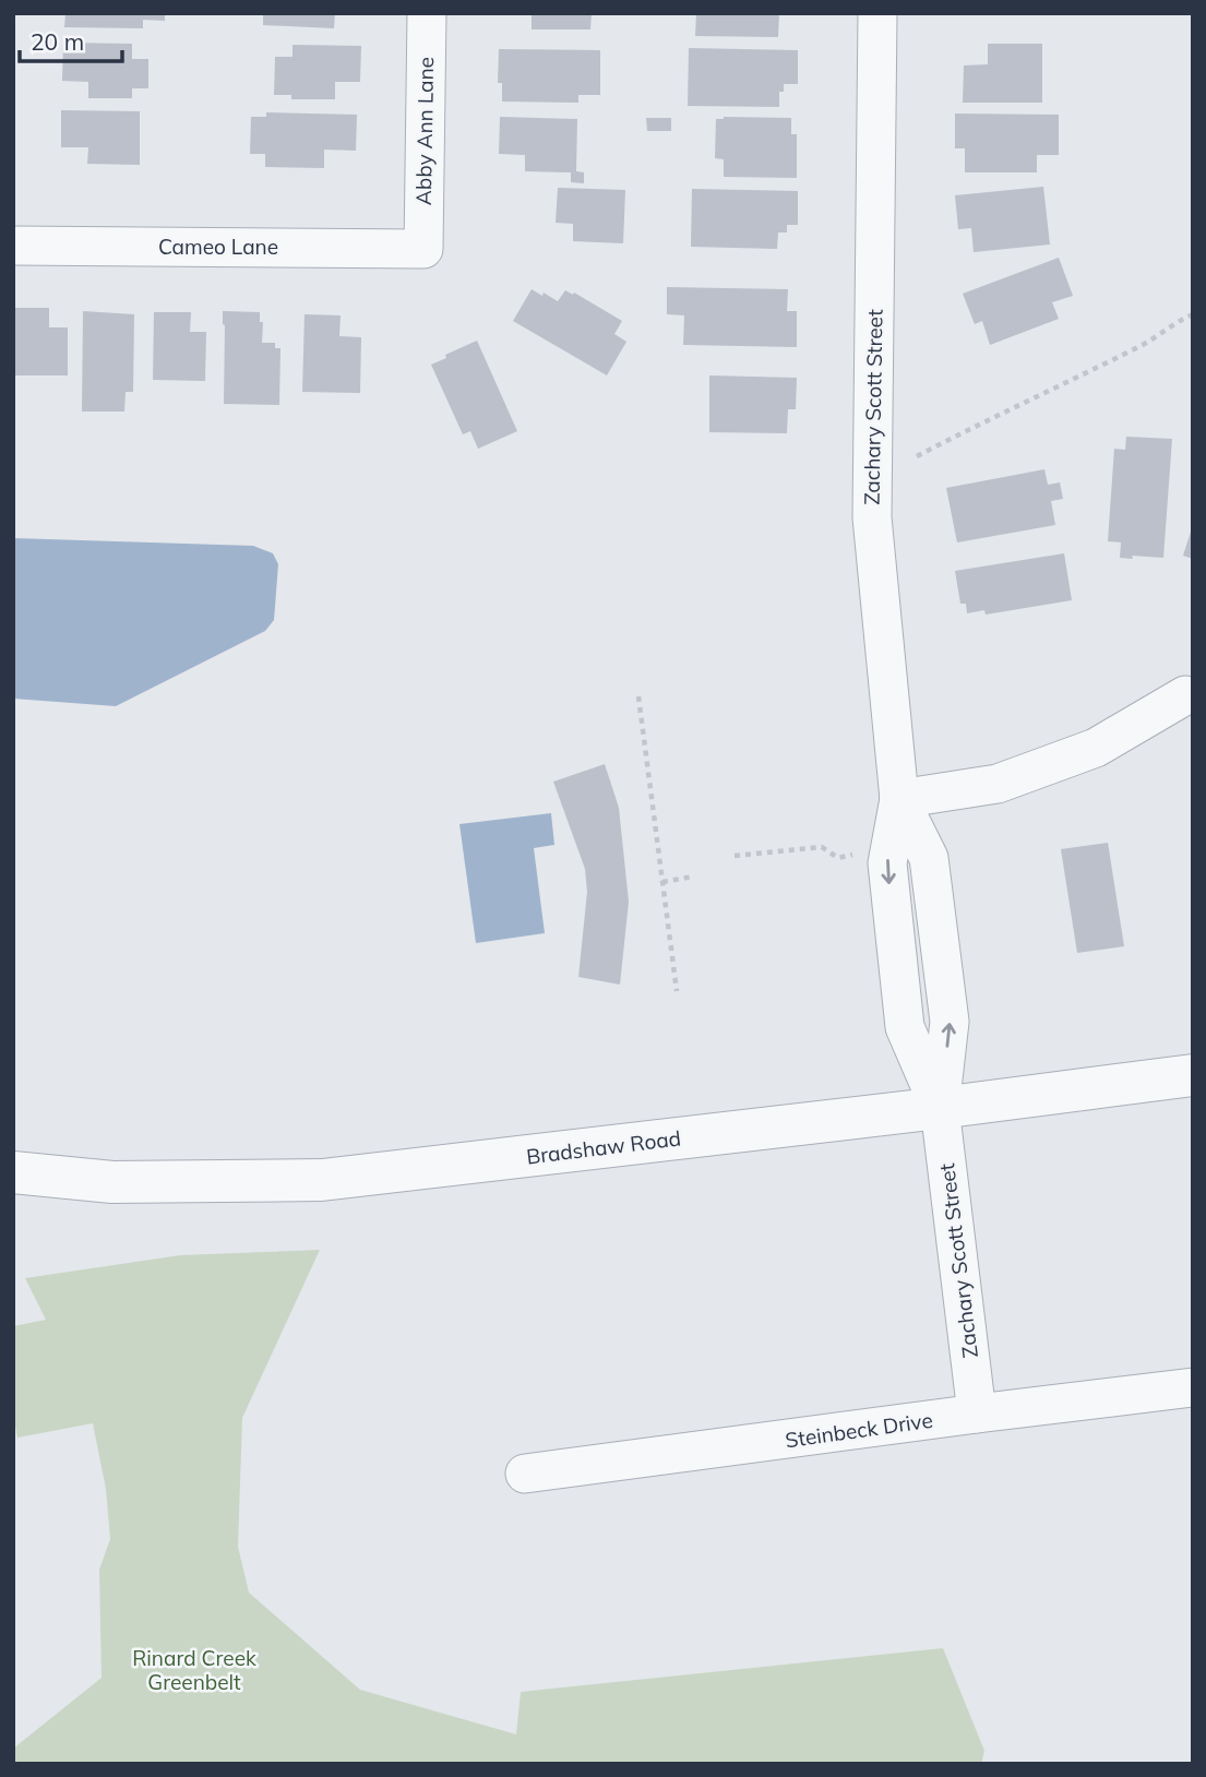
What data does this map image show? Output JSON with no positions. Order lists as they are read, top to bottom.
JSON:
{
  "streets": {
    "street": [
      "Abby Ann Lane",
      "Cameo Lane",
      "Zachary Scott Street",
      "Bradshaw Road",
      "Steinbeck Drive"
    ]
  },
  "crossings": [
    ["Abby Ann Lane", "Cameo Lane"],
    ["Zachary Scott Street", "Bradshaw Road"],
    ["Zachary Scott Street", "Steinbeck Drive"]
  ],
  "parks": ["Rinard Creek Greenbelt"],
  "scale_bar": "20 m"
}
